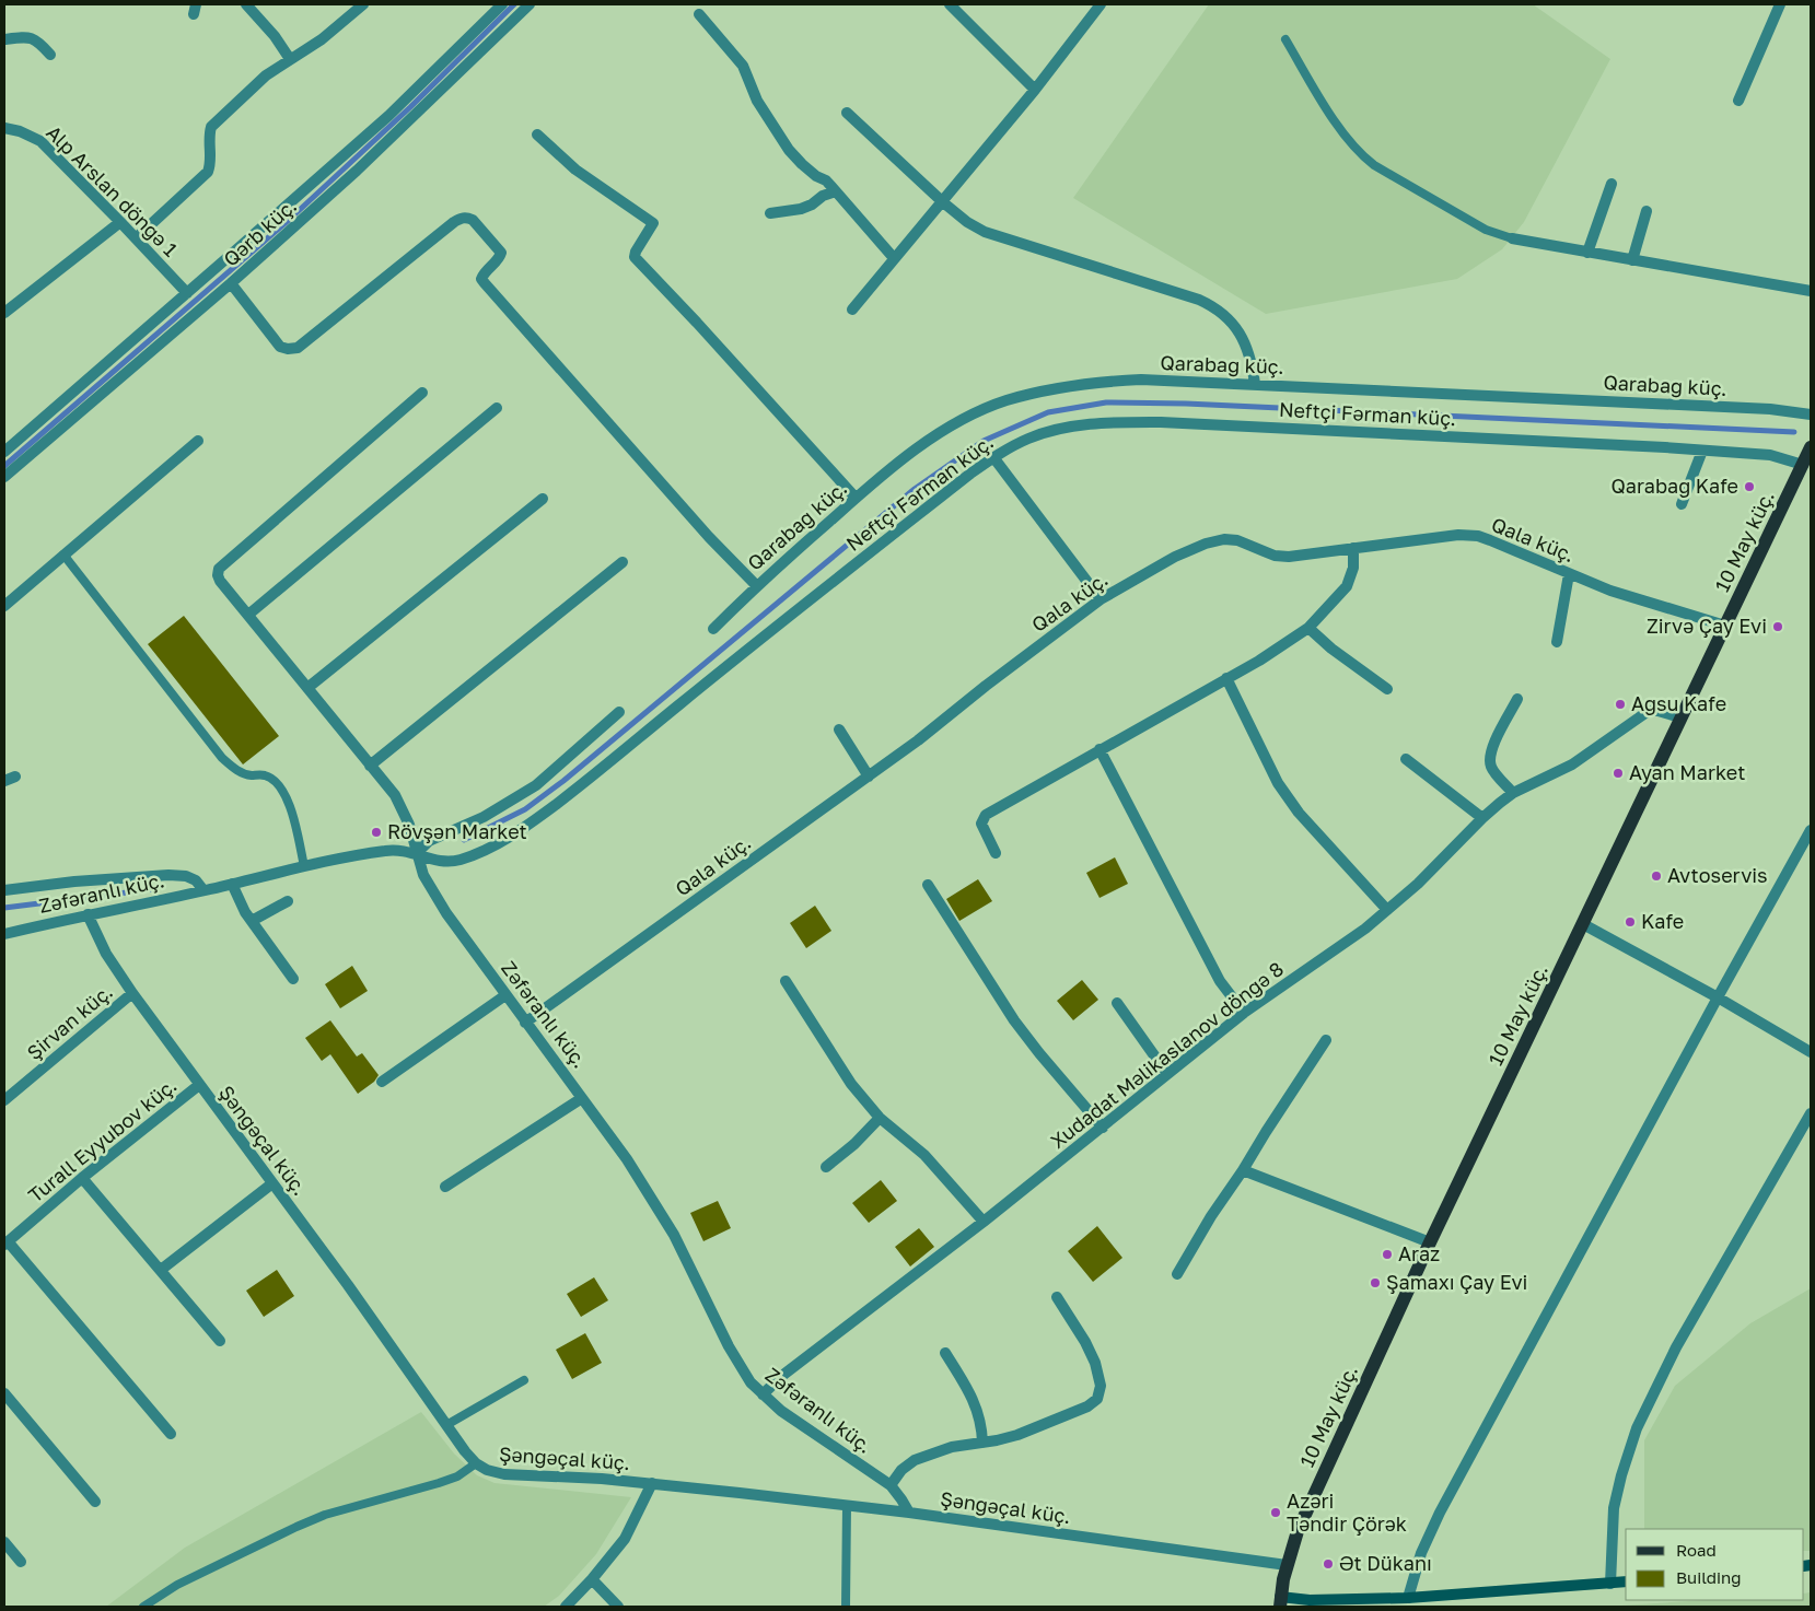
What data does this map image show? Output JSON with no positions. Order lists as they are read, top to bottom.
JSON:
{
  "streets": {
    "main road": ["10 May küç."],
    "street": [
      "Alp Arslan döngə 1",
      "Qərb küç.",
      "Qarabağ küç.",
      "Neftçi Fərman küç.",
      "Qala küç.",
      "Zəfəranlı küç.",
      "Şirvan küç.",
      "Xudadat Məlikaslanov döngə 8",
      "Turall Eyyubov küç.",
      "Şəngəçal küç."
    ]
  },
  "crossings": [
    ["Alp Arslan döngə 1", "Qərb küç."],
    ["Neftçi Fərman küç.", "10 May küç."],
    ["Neftçi Fərman küç.", "Zəfəranlı küç."],
    ["Qala küç.", "10 May küç."],
    ["Qala küç.", "Zəfəranlı küç."],
    ["10 May küç.", "Xudadat Məlikaslanov döngə 8"],
    ["10 May küç.", "Şəngəçal küç."],
    ["Zəfəranlı küç.", "Xudadat Məlikaslanov döngə 8"],
    ["Zəfəranlı küç.", "Şəngəçal küç."],
    ["Şirvan küç.", "Şəngəçal küç."],
    ["Turall Eyyubov küç.", "Şəngəçal küç."]
  ],
  "places": [
    "Qarabağ Kafe",
    "Zirvə Çay Evi",
    "Ağsu Kafe",
    "Ayan Market",
    "Rövşən Market",
    "Avtoservis",
    "Kafe",
    "Araz",
    "Şamaxı Çay Evi",
    "Azəri Təndir Çörək",
    "Ət Dükanı"
  ],
  "legend": ["Road", "Building"]
}
